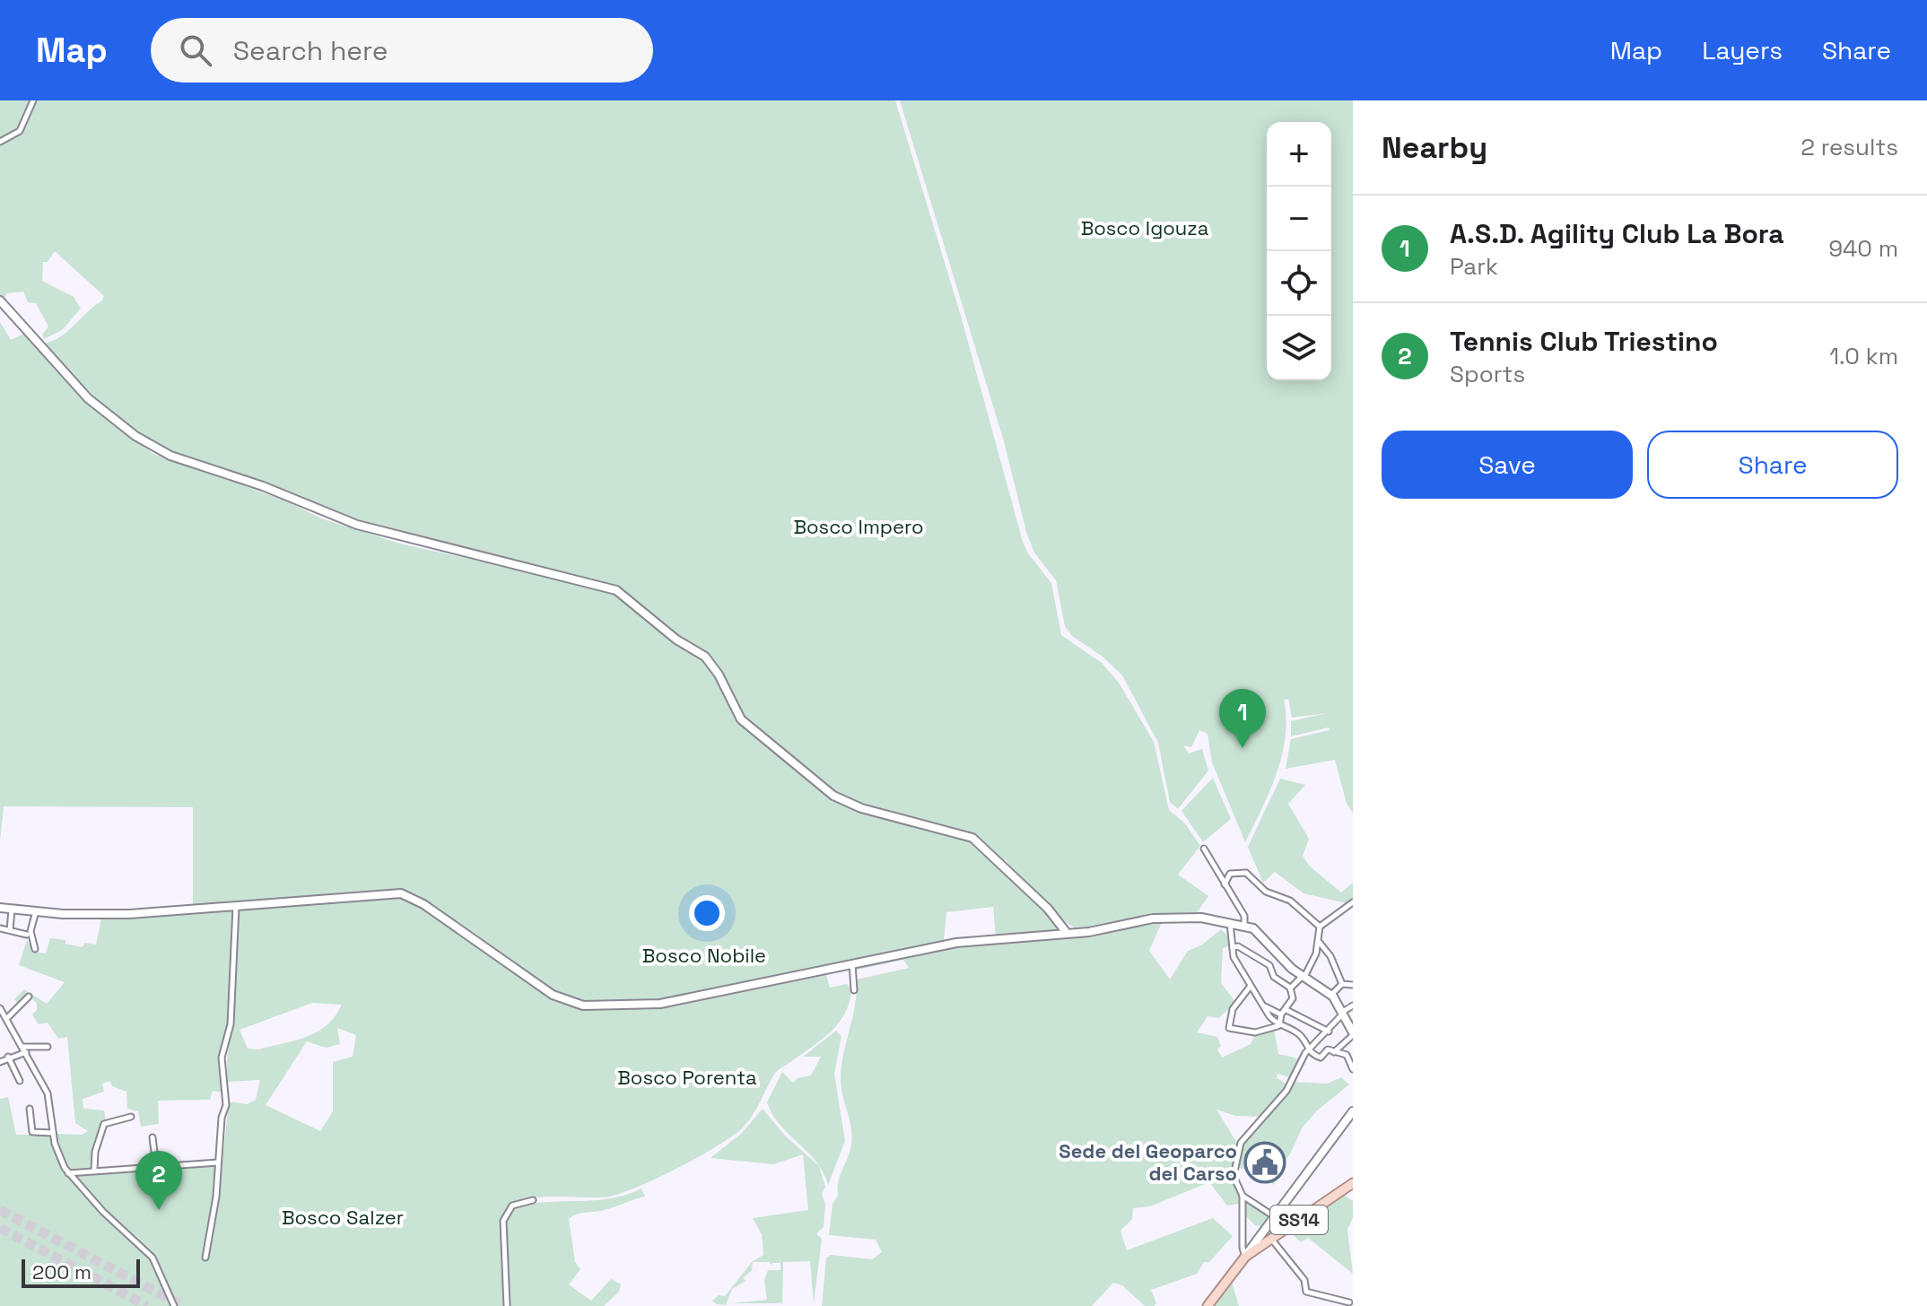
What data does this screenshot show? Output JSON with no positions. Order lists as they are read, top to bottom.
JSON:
{
  "streets": {
    "main road": ["SS14"]
  },
  "parks": [
    "Bosco Igouza",
    "Bosco Impero",
    "Bosco Nobile",
    "Bosco Porenta",
    "Bosco Salzer"
  ],
  "places": {
    "public building": ["Sede del Geoparco del Carso"]
  },
  "scale_bar": "200 m",
  "page": {
    "header": "Map",
    "search": "Search here",
    "nav": ["Map", "Layers", "Share"],
    "heading": ["Nearby", "2 results"],
    "map_buttons": ["+", "−"],
    "list": [
      {
        "mark": "1",
        "name": "A.S.D. Agility Club La Bora",
        "note": "Park",
        "value": "940 m"
      },
      {
        "mark": "2",
        "name": "Tennis Club Triestino",
        "note": "Sports",
        "value": "1.0 km"
      }
    ],
    "buttons": ["Save", "Share"],
    "pins": ["1", "2"],
    "scale": "200 m"
  }
}
